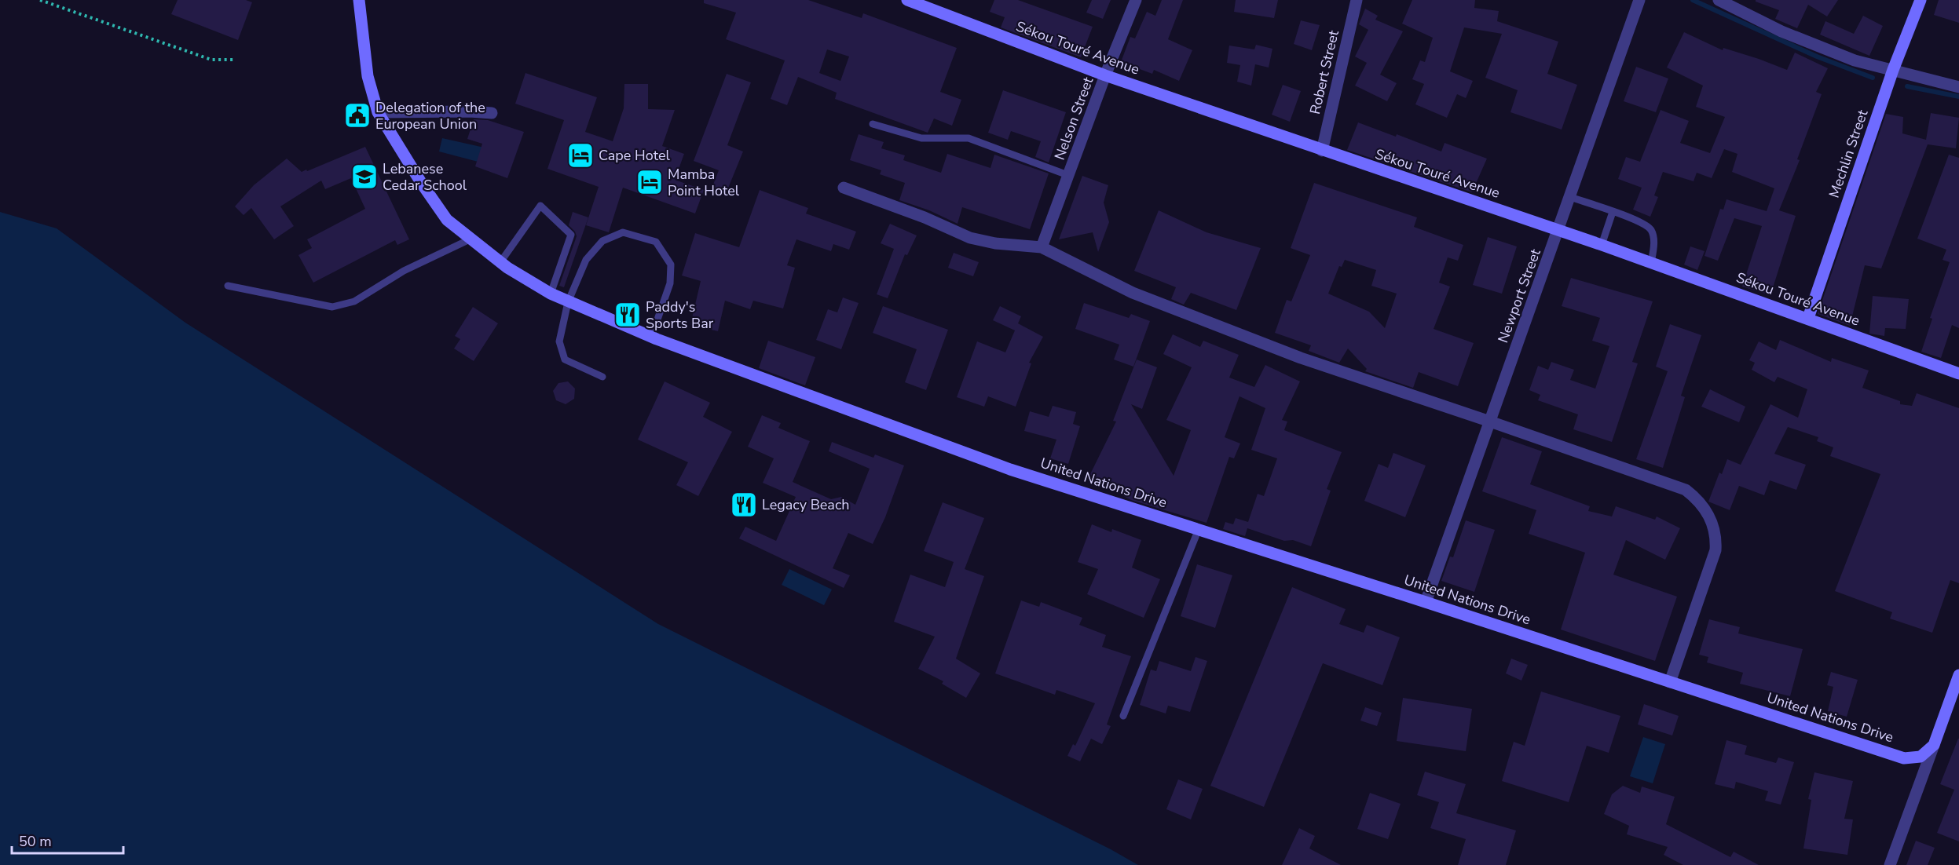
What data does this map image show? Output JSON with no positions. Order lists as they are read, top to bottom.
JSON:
{
  "streets": {
    "street": [
      "Sékou Touré Avenue",
      "Robert Street",
      "Nelson Street",
      "Mechlin Street",
      "Newport Street",
      "United Nations Drive"
    ]
  },
  "crossings": [
    ["Sékou Touré Avenue", "Robert Street"],
    ["Sékou Touré Avenue", "Nelson Street"],
    ["Sékou Touré Avenue", "Mechlin Street"],
    ["Sékou Touré Avenue", "Newport Street"],
    ["Newport Street", "United Nations Drive"]
  ],
  "places": {
    "public building": ["Delegation of the European Union"],
    "hotel": ["Cape Hotel", "Mamba Point Hotel"],
    "school or university": ["Lebanese Cedar School"],
    "restaurant": ["Paddy's Sports Bar", "Legacy Beach"]
  },
  "scale_bar": "50 m"
}
